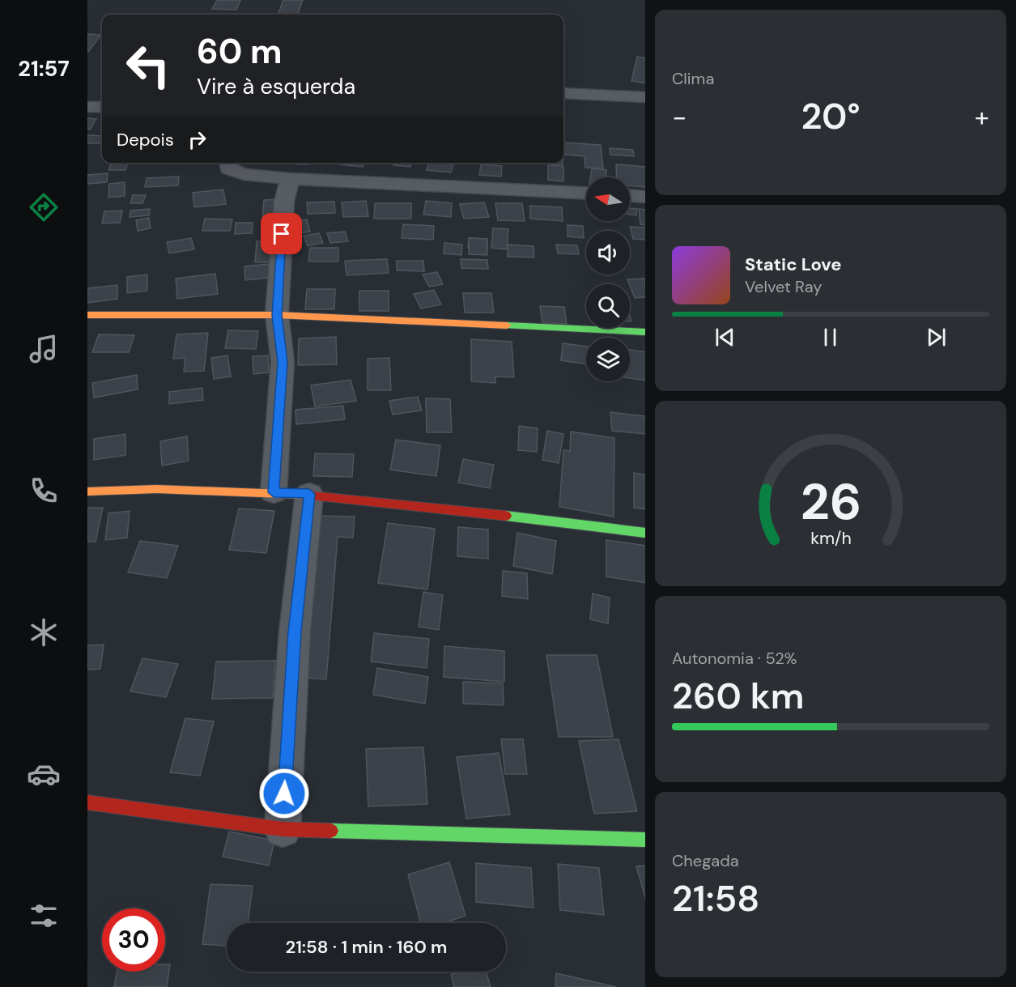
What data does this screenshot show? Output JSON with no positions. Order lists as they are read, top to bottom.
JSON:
{
  "north": "left",
  "page": {
    "tabs": "21:57",
    "tile": [
      "Clima",
      ["Autonomia · 52%", "260 km"],
      ["Chegada", "21:58"]
    ],
    "turn": ["60 m", "Vire à esquerda"],
    "heat": ["−", "20°", "+"],
    "then": "Depois",
    "song": ["Static Love", "Velvet Ray"],
    "limit": "30",
    "trip": "21:58 · 1 min · 160 m",
    "gauge": ["26", "km/h"]
  }
}
